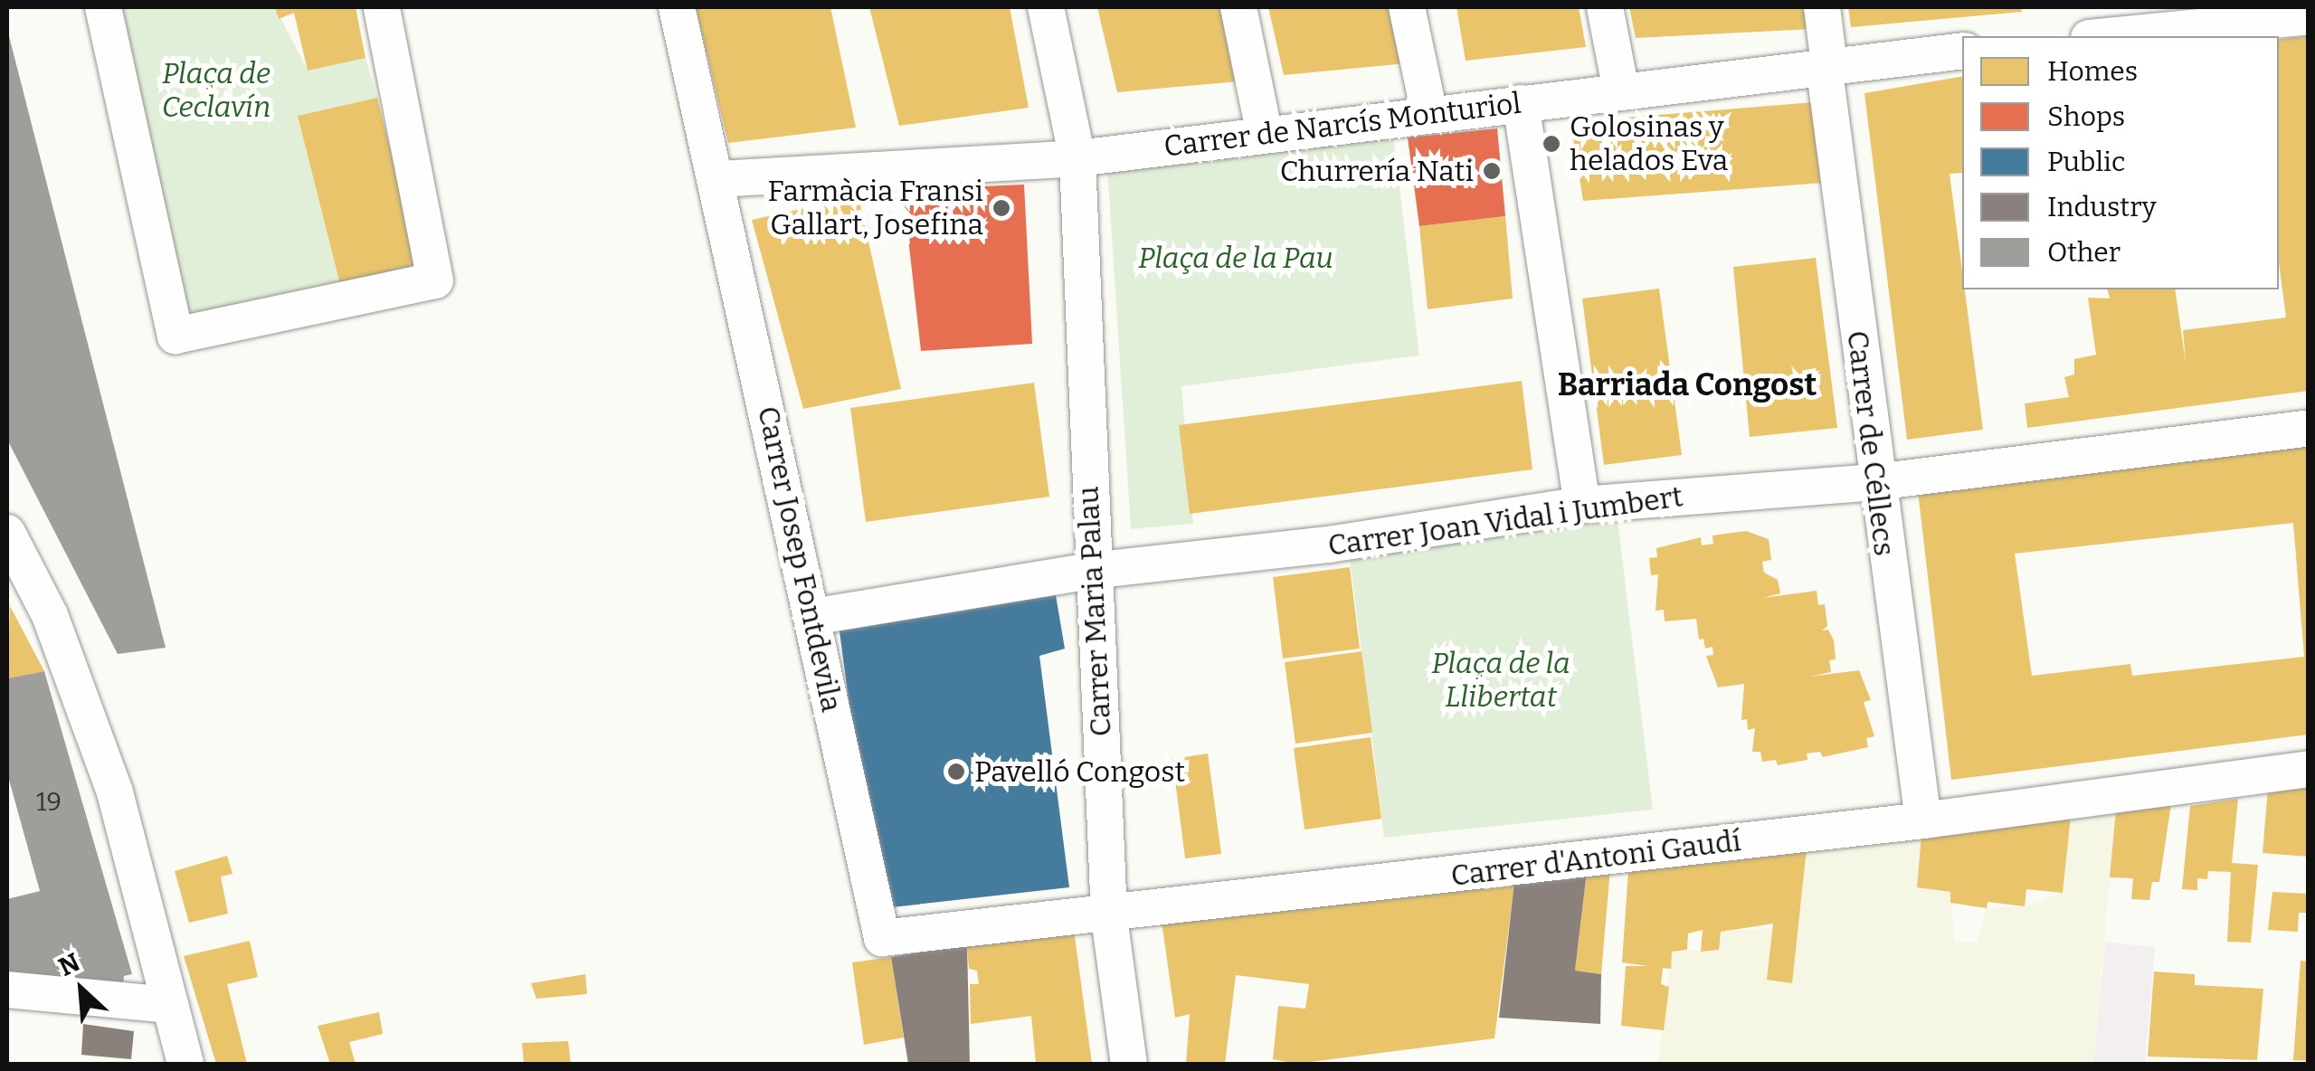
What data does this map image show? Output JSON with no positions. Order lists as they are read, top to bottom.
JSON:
{
  "streets": {
    "street": [
      "Carrer de Narcís Monturiol",
      "Carrer de Céllecs",
      "Carrer Joan Vidal i Jumbert",
      "Carrer Josep Fontdevila",
      "Carrer Maria Palau",
      "Carrer d'Antoni Gaudí"
    ]
  },
  "crossings": [
    ["Carrer de Narcís Monturiol", "Carrer de Céllecs"],
    ["Carrer de Narcís Monturiol", "Carrer Josep Fontdevila"],
    ["Carrer de Narcís Monturiol", "Carrer Maria Palau"],
    ["Carrer de Céllecs", "Carrer Joan Vidal i Jumbert"],
    ["Carrer de Céllecs", "Carrer d'Antoni Gaudí"],
    ["Carrer Joan Vidal i Jumbert", "Carrer Josep Fontdevila"],
    ["Carrer Joan Vidal i Jumbert", "Carrer Maria Palau"],
    ["Carrer Josep Fontdevila", "Carrer d'Antoni Gaudí"],
    ["Carrer Maria Palau", "Carrer d'Antoni Gaudí"]
  ],
  "districts": ["Barriada Congost"],
  "parks": ["Plaça de Ceclavín", "Plaça de la Pau", "Plaça de la Llibertat"],
  "places": [
    "Golosinas y helados Eva",
    "Churrería Nati",
    "Farmàcia Fransi Gallart, Josefina",
    "Pavelló Congost"
  ],
  "house_numbers": ["19"],
  "legend": [
    "Homes",
    "Shops",
    "Public",
    "Industry",
    "Other"
  ],
  "north": "top left"
}
